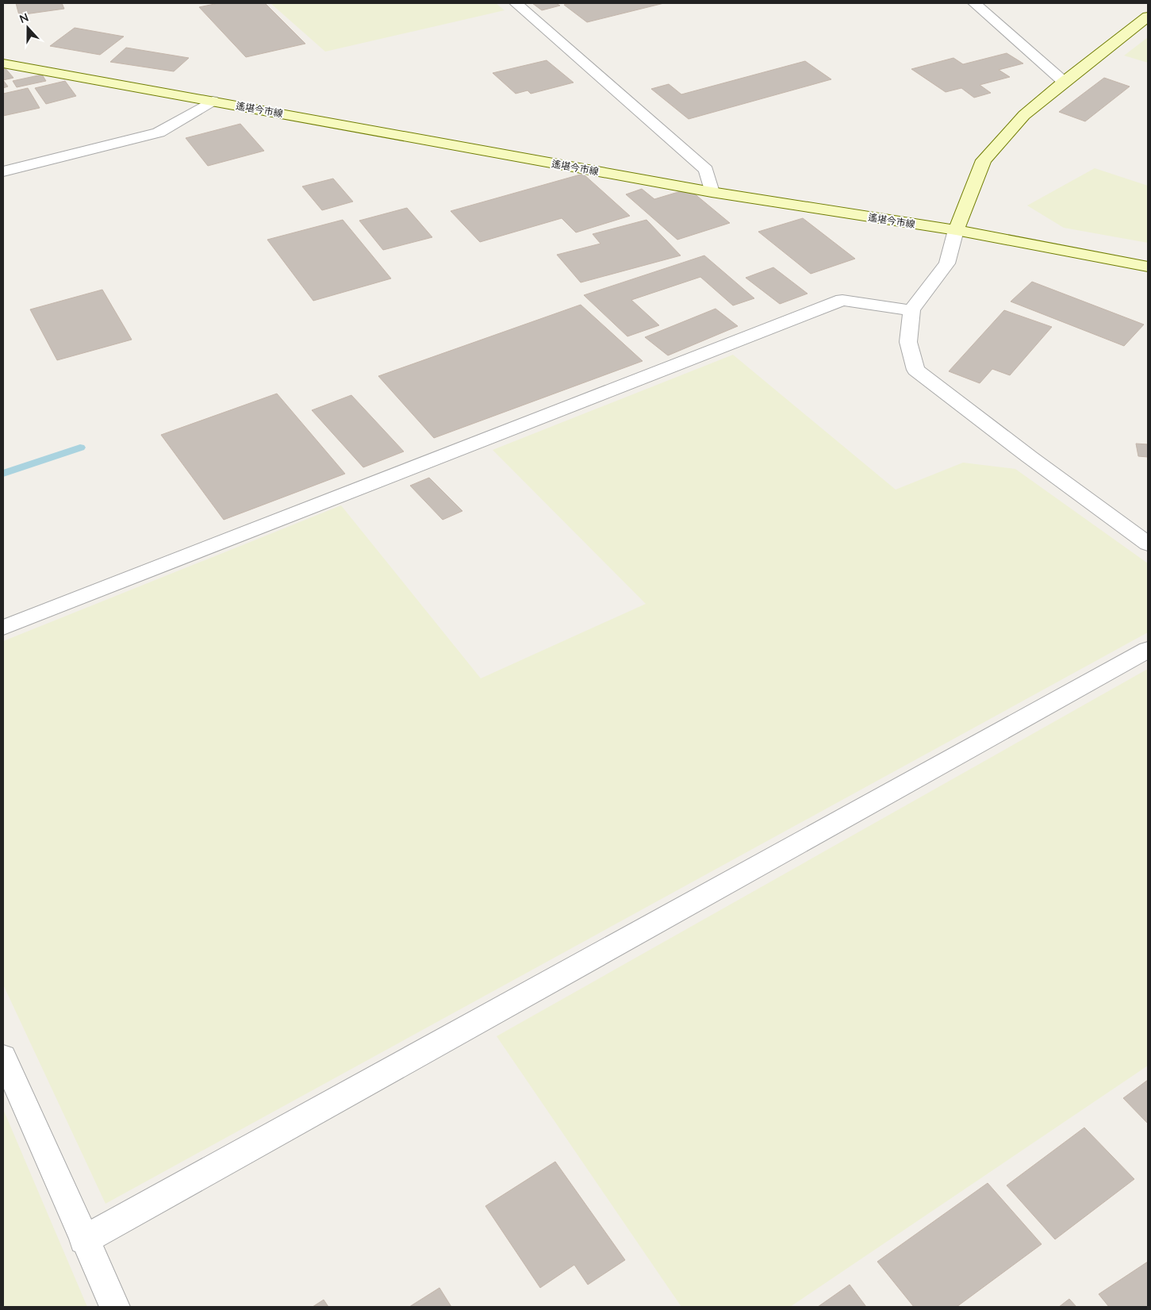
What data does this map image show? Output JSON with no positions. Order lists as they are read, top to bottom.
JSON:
{
  "streets": {
    "main road": ["遙堪今市線"]
  },
  "north": "top"
}
